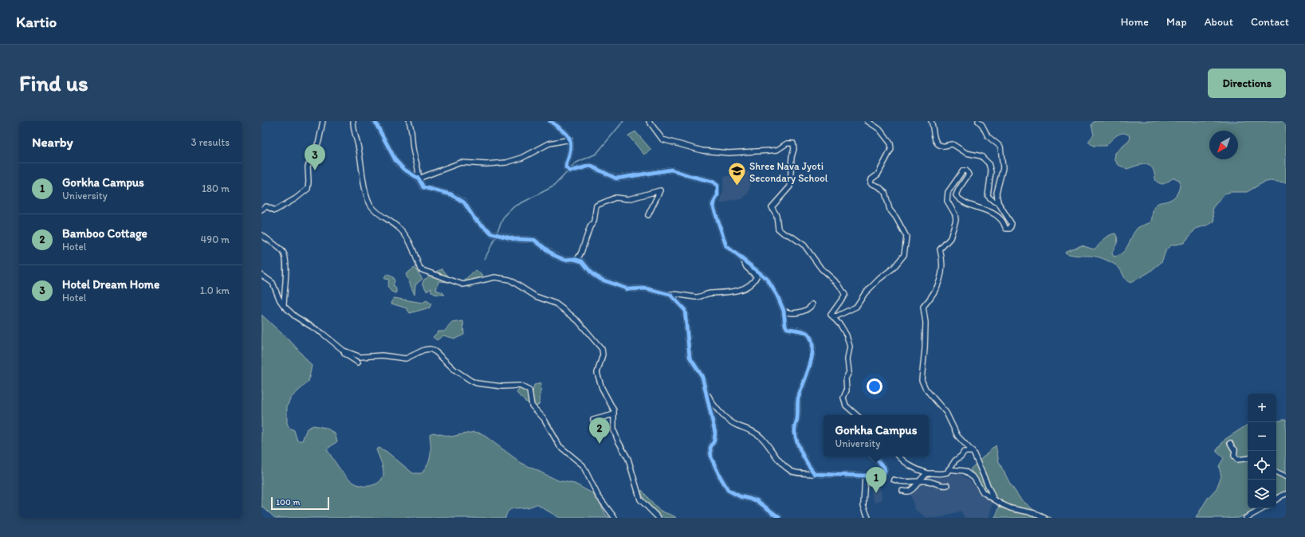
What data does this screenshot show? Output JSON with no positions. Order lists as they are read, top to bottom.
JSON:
{
  "places": {
    "school or university": ["Shree Nava Jyoti Secondary School"]
  },
  "scale_bar": "100 m",
  "north": "bottom left",
  "page": {
    "header": "Kartio",
    "nav": [
      "Home",
      "Map",
      "About",
      "Contact"
    ],
    "buttons": "Directions",
    "title": "Find us",
    "heading": ["Nearby", "3 results"],
    "pins": ["3", "2", "1"],
    "list": [
      {
        "mark": "1",
        "name": "Gorkha Campus",
        "note": "University",
        "value": "180 m"
      },
      {
        "mark": "2",
        "name": "Bamboo Cottage",
        "note": "Hotel",
        "value": "490 m"
      },
      {
        "mark": "3",
        "name": "Hotel Dream Home",
        "note": "Hotel",
        "value": "1.0 km"
      }
    ],
    "map_buttons": ["+", "−"],
    "popup": ["Gorkha Campus", "University"],
    "scale": "100 m"
  }
}
